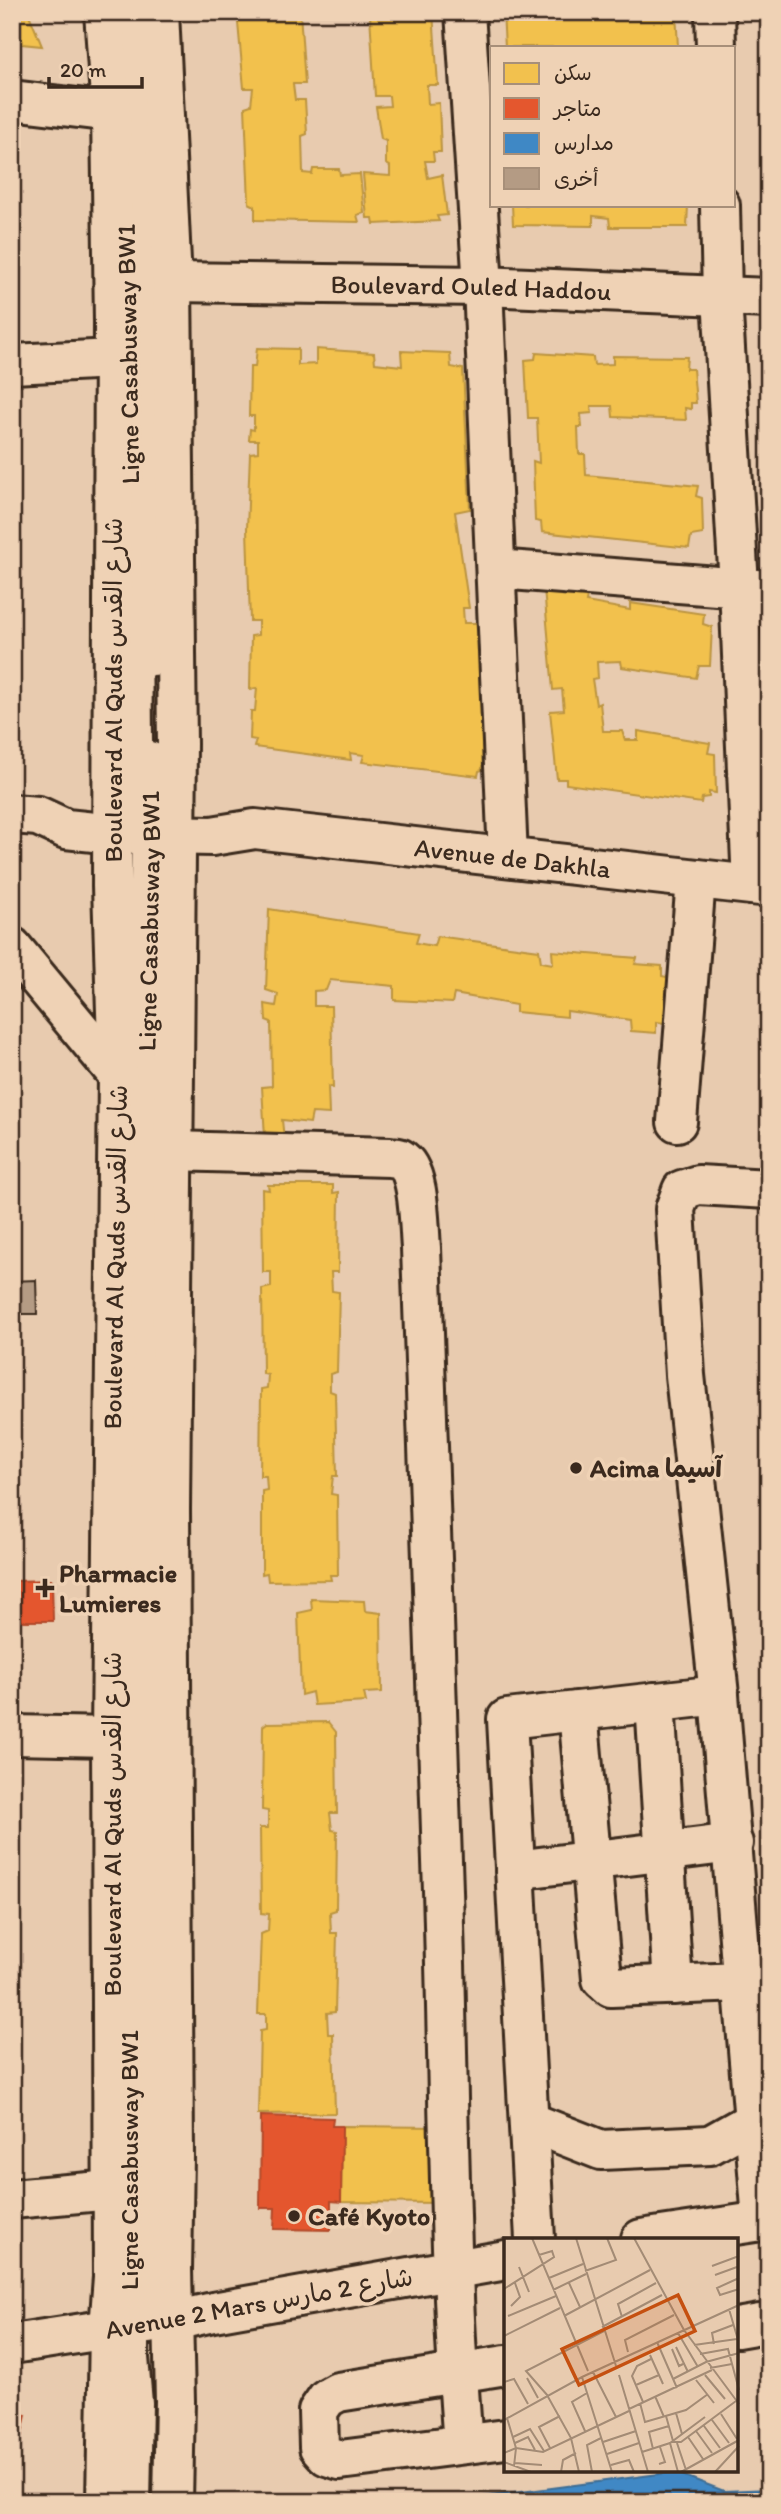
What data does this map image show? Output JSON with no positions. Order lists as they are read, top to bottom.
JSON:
{
  "streets": {
    "main road": [
      "Boulevard Ouled Haddou",
      "Ligne Casabusway BW1",
      "Boulevard Al Quds شارع القدس",
      "Avenue de Dakhla",
      "Avenue 2 Mars شارع 2 مارس"
    ]
  },
  "crossings": [
    ["Boulevard Ouled Haddou", "Boulevard Al Quds شارع القدس"],
    ["Ligne Casabusway BW1", "Boulevard Al Quds شارع القدس"],
    ["Ligne Casabusway BW1", "Avenue de Dakhla"],
    ["Ligne Casabusway BW1", "Avenue 2 Mars شارع 2 مارس"],
    ["Boulevard Al Quds شارع القدس", "Avenue de Dakhla"],
    ["Boulevard Al Quds شارع القدس", "Avenue 2 Mars شارع 2 مارس"]
  ],
  "places": {
    "other": ["Acima آسيما", "Café Kyoto"],
    "health": ["Pharmacie Lumieres"]
  },
  "legend": [
    "سكن",
    "متاجر",
    "مدارس",
    "أخرى"
  ],
  "scale_bar": "20 m"
}
